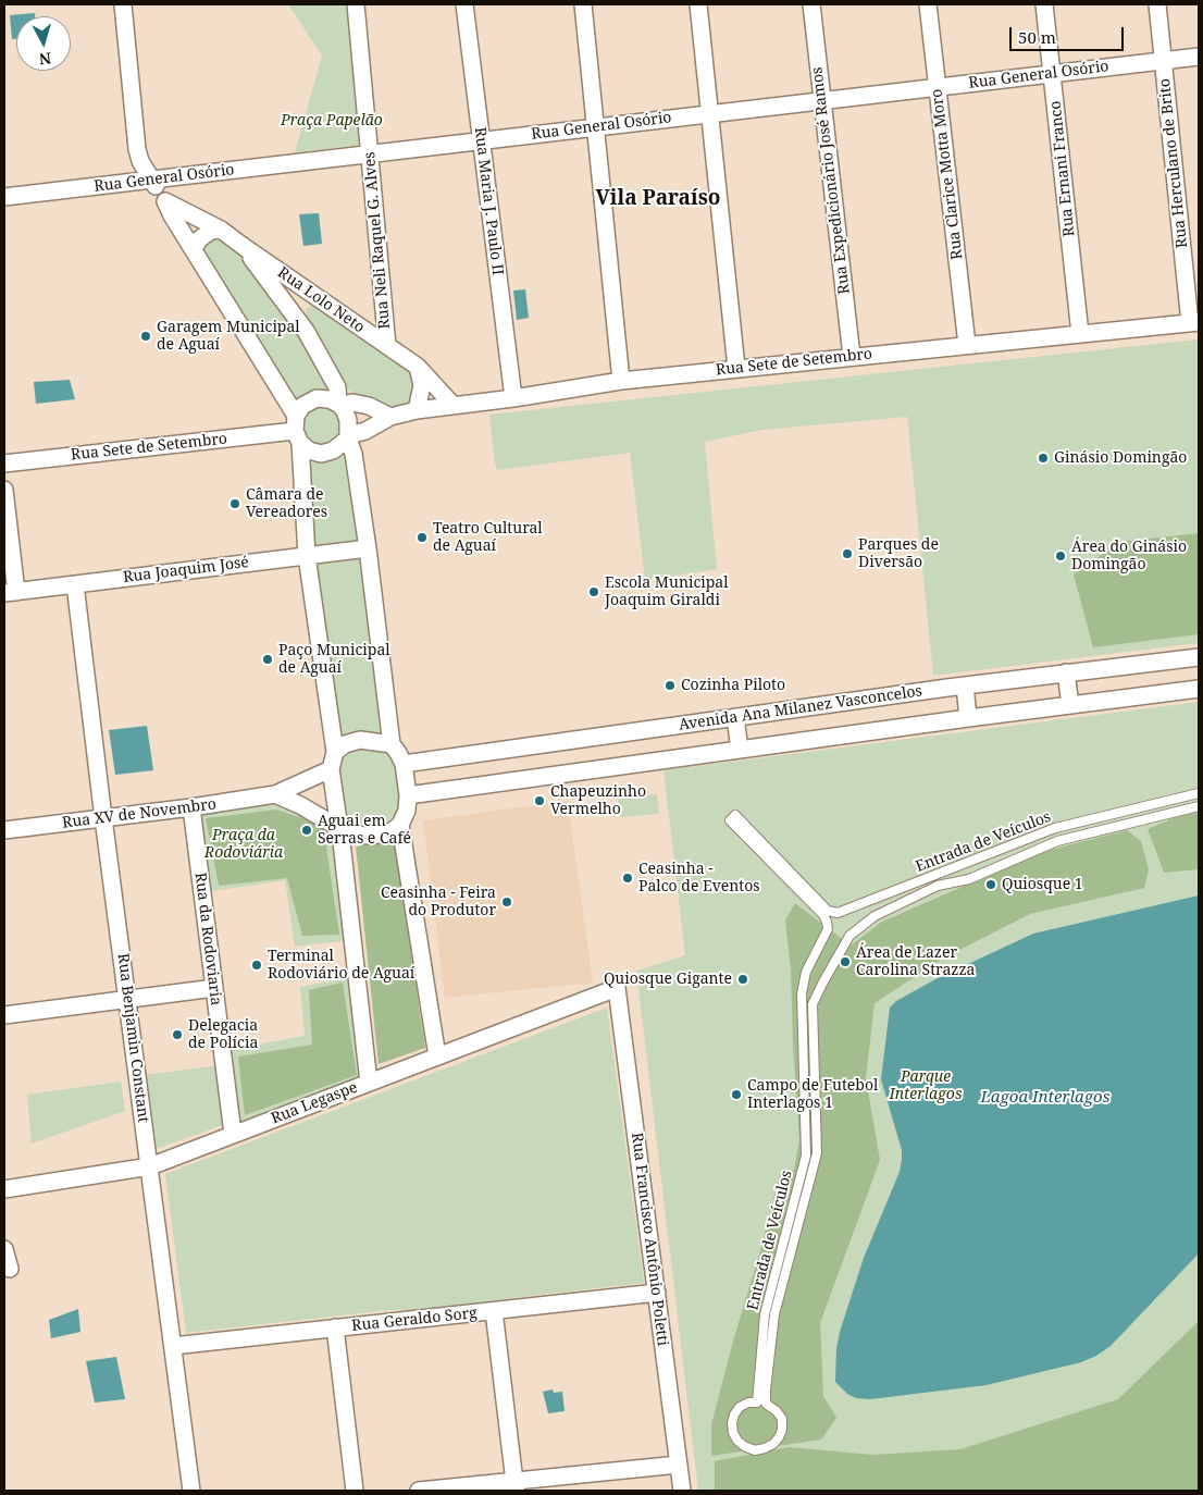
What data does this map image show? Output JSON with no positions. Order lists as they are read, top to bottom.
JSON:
{
  "streets": {
    "street": [
      "Rua General Osório",
      "Rua Herculano de Brito",
      "Rua Ernani Franco",
      "Rua Clarice Motta Moro",
      "Rua Expedicionário José Ramos",
      "Rua Maria J. Paulo II",
      "Rua Neli Raquel G. Alves",
      "Rua Lolo Neto",
      "Rua Sete de Setembro",
      "Rua Joaquim José",
      "Avenida Ana Milanez Vasconcelos",
      "Rua XV de Novembro",
      "Rua da Rodoviaria",
      "Rua Benjamin Constant",
      "Rua Legaspe",
      "Rua Francisco Antônio Poletti",
      "Rua Geraldo Sorg"
    ],
    "lane": ["Entrada de Veículos"]
  },
  "crossings": [
    ["Rua General Osório", "Rua Herculano de Brito"],
    ["Rua General Osório", "Rua Ernani Franco"],
    ["Rua General Osório", "Rua Clarice Motta Moro"],
    ["Rua General Osório", "Rua Expedicionário José Ramos"],
    ["Rua General Osório", "Rua Maria J. Paulo II"],
    ["Rua General Osório", "Rua Neli Raquel G. Alves"],
    ["Rua Herculano de Brito", "Rua Sete de Setembro"],
    ["Rua Ernani Franco", "Rua Sete de Setembro"],
    ["Rua Clarice Motta Moro", "Rua Sete de Setembro"],
    ["Rua Expedicionário José Ramos", "Rua Sete de Setembro"],
    ["Rua Maria J. Paulo II", "Rua Sete de Setembro"],
    ["Rua Neli Raquel G. Alves", "Rua Lolo Neto"],
    ["Rua Lolo Neto", "Rua Sete de Setembro"],
    ["Rua Joaquim José", "Rua Benjamin Constant"],
    ["Avenida Ana Milanez Vasconcelos", "Rua XV de Novembro"],
    ["Rua XV de Novembro", "Rua da Rodoviaria"],
    ["Rua XV de Novembro", "Rua Benjamin Constant"],
    ["Rua da Rodoviaria", "Rua Legaspe"],
    ["Rua Benjamin Constant", "Rua Legaspe"],
    ["Rua Benjamin Constant", "Rua Geraldo Sorg"],
    ["Rua Legaspe", "Rua Francisco Antônio Poletti"],
    ["Rua Francisco Antônio Poletti", "Rua Geraldo Sorg"]
  ],
  "districts": ["Vila Paraíso"],
  "water": ["Lagoa Interlagos"],
  "parks": ["Praça Papelão", "Praça da Rodoviária", "Parque Interlagos"],
  "places": [
    "Garagem Municipal de Aguaí",
    "Ginásio Domingão",
    "Câmara de Vereadores",
    "Teatro Cultural de Aguaí",
    "Parques de Diversão",
    "Área do Ginásio Domingão",
    "Escola Municipal Joaquim Giraldi",
    "Paço Municipal de Aguaí",
    "Cozinha Piloto",
    "Chapeuzinho Vermelho",
    "Aguai em Serras e Café",
    "Ceasinha - Palco de Eventos",
    "Quiosque 1",
    "Ceasinha - Feira do Produtor",
    "Área de Lazer Carolina Strazza",
    "Terminal Rodoviário de Aguaí",
    "Quiosque Gigante",
    "Delegacia de Polícia",
    "Campo de Futebol Interlagos 1"
  ],
  "scale_bar": "50 m",
  "north": "bottom"
}
